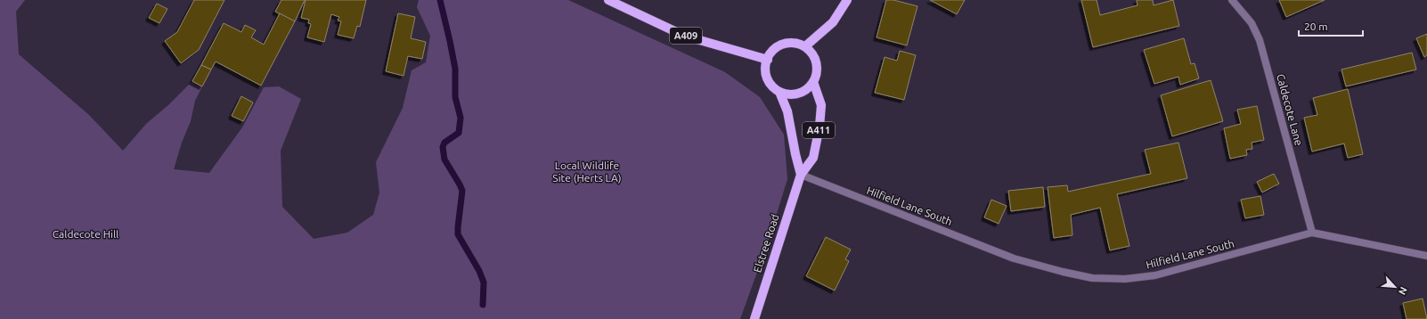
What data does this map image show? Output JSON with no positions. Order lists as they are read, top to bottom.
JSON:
{
  "streets": {
    "main road": ["A409", "A411", "Elstree Road"],
    "street": ["Caldecote Lane", "Hilfield Lane South"]
  },
  "crossings": [
    ["A409", "A411"],
    ["A409", "Elstree Road"],
    ["Caldecote Lane", "Hilfield Lane South"],
    ["A411", "Hilfield Lane South"],
    ["A411", "Elstree Road"],
    ["Hilfield Lane South", "Elstree Road"]
  ],
  "parks": ["Local Wildlife Site (Herts LA)", "Caldecote Hill"],
  "scale_bar": "20 m",
  "north": "bottom right"
}
